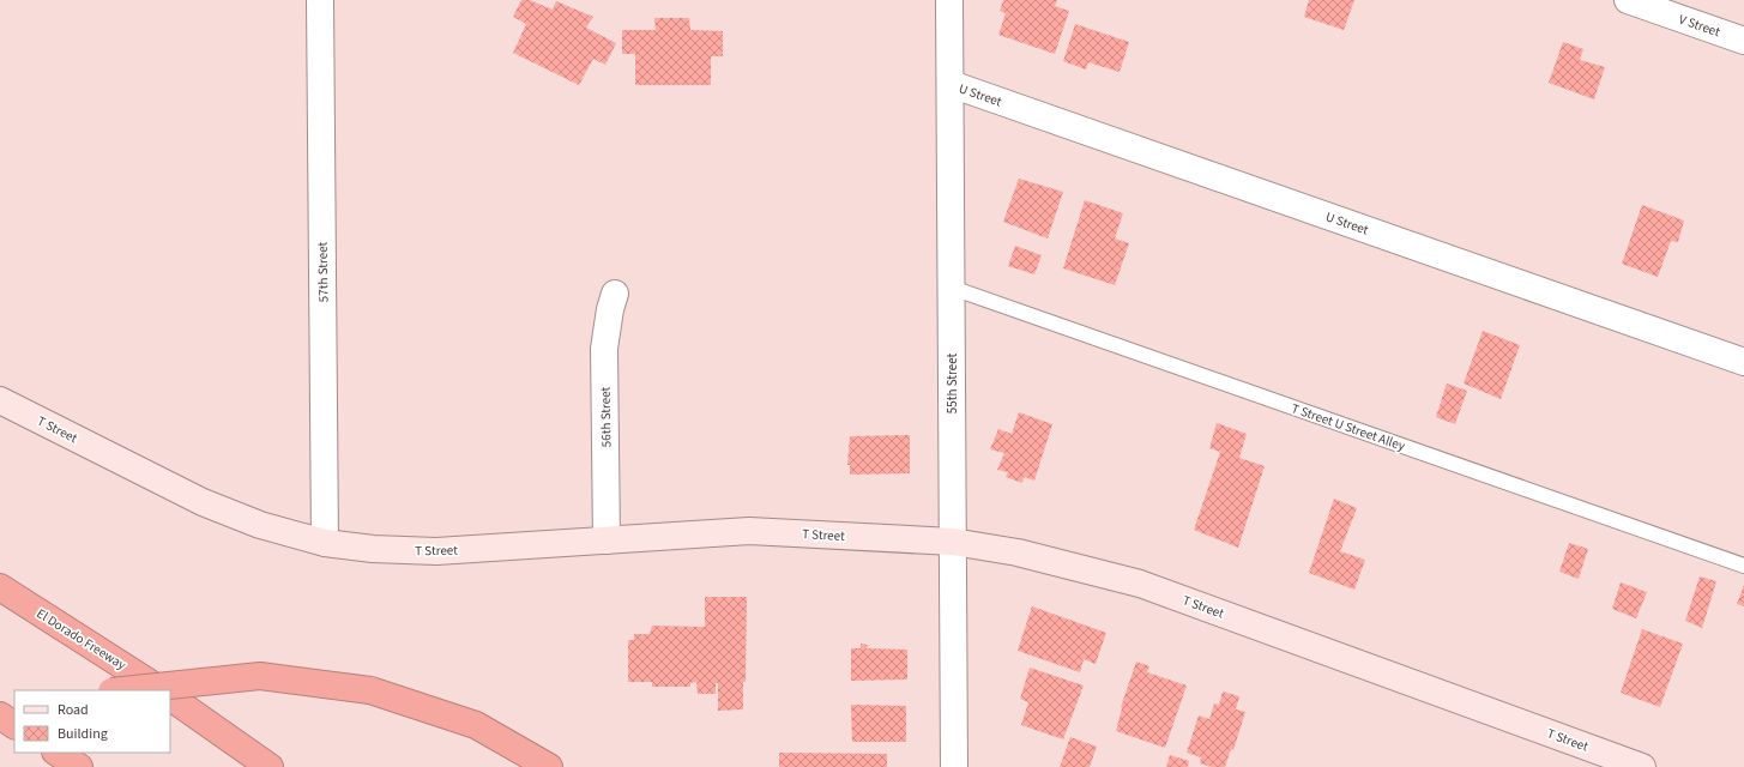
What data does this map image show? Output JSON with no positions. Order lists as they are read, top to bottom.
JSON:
{
  "streets": {
    "highway": ["El Dorado Freeway"],
    "street": [
      "V Street",
      "U Street",
      "57th Street",
      "55th Street",
      "56th Street",
      "T Street"
    ],
    "lane": ["T Street U Street Alley"]
  },
  "crossings": [
    ["U Street", "55th Street"],
    ["57th Street", "T Street"],
    ["55th Street", "T Street U Street Alley"],
    ["55th Street", "T Street"],
    ["56th Street", "T Street"]
  ],
  "legend": ["Road", "Building"]
}
